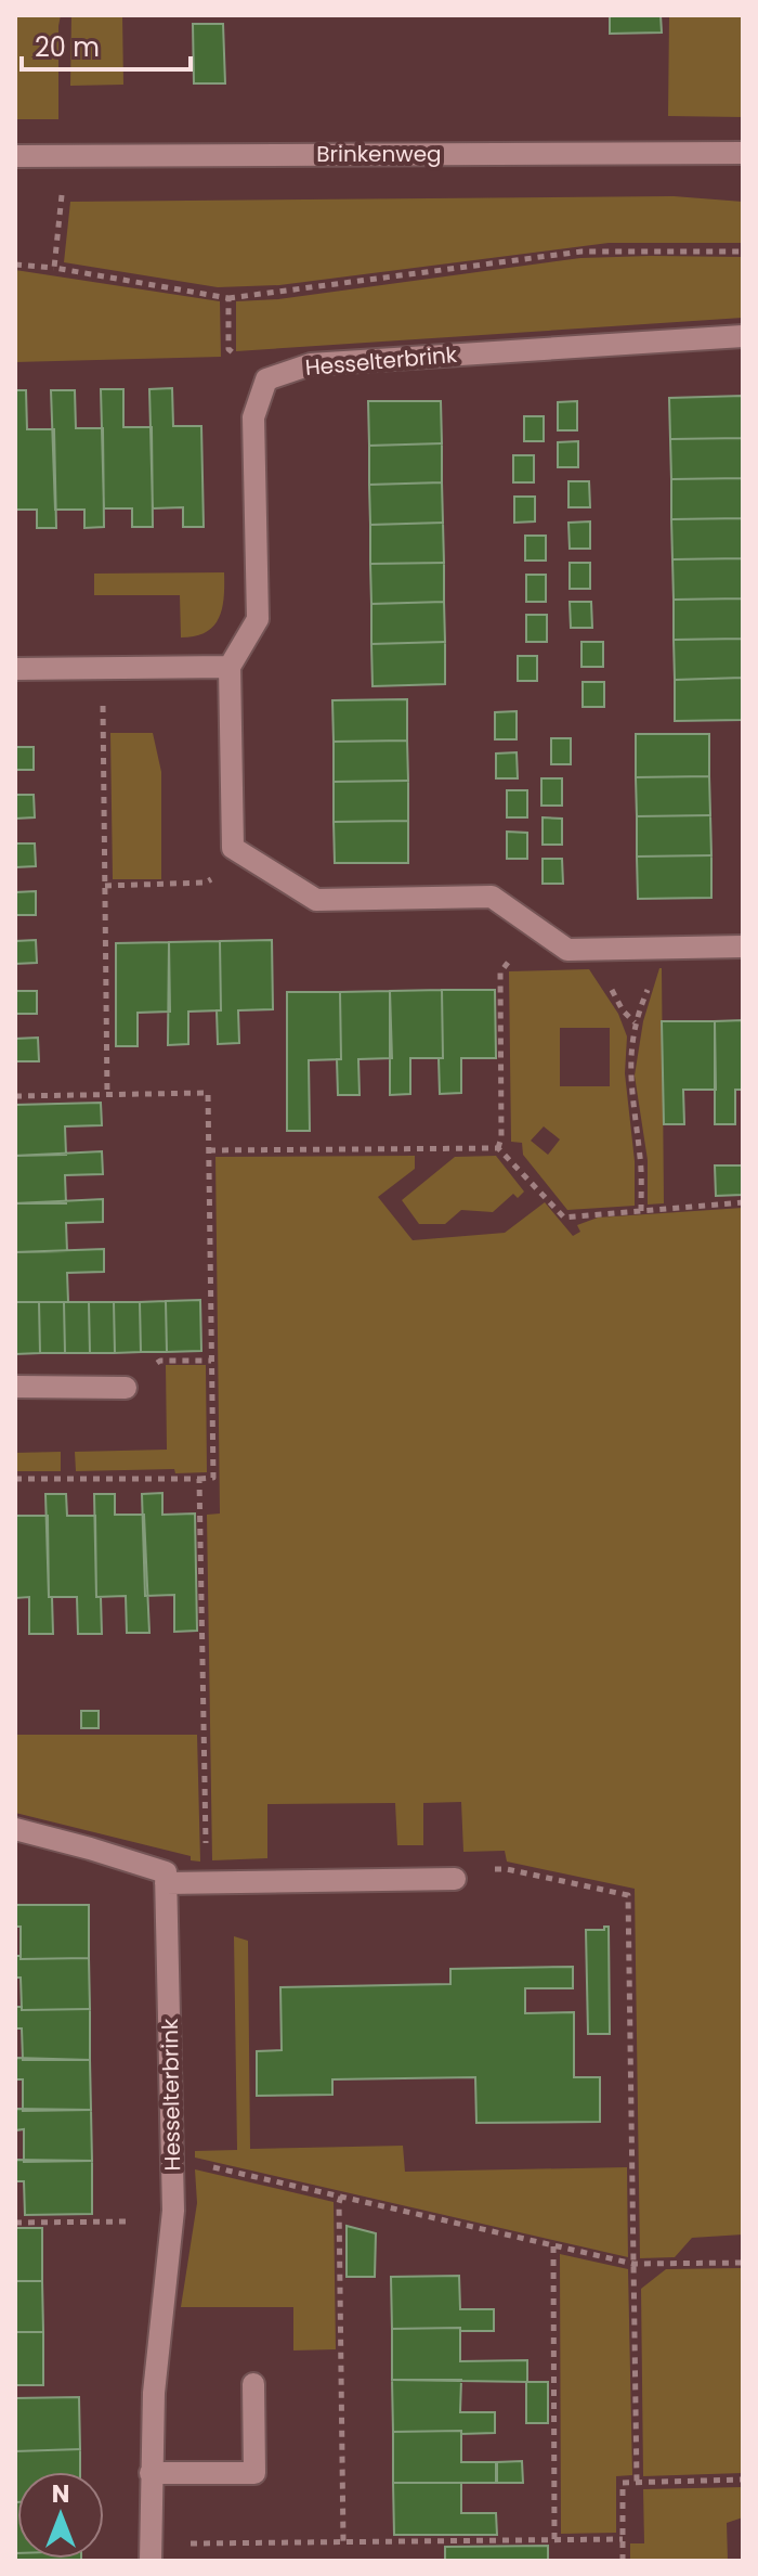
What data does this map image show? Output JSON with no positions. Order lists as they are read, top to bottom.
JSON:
{
  "streets": {
    "street": ["Brinkenweg", "Hesselterbrink"]
  },
  "scale_bar": "20 m",
  "north": "top"
}
